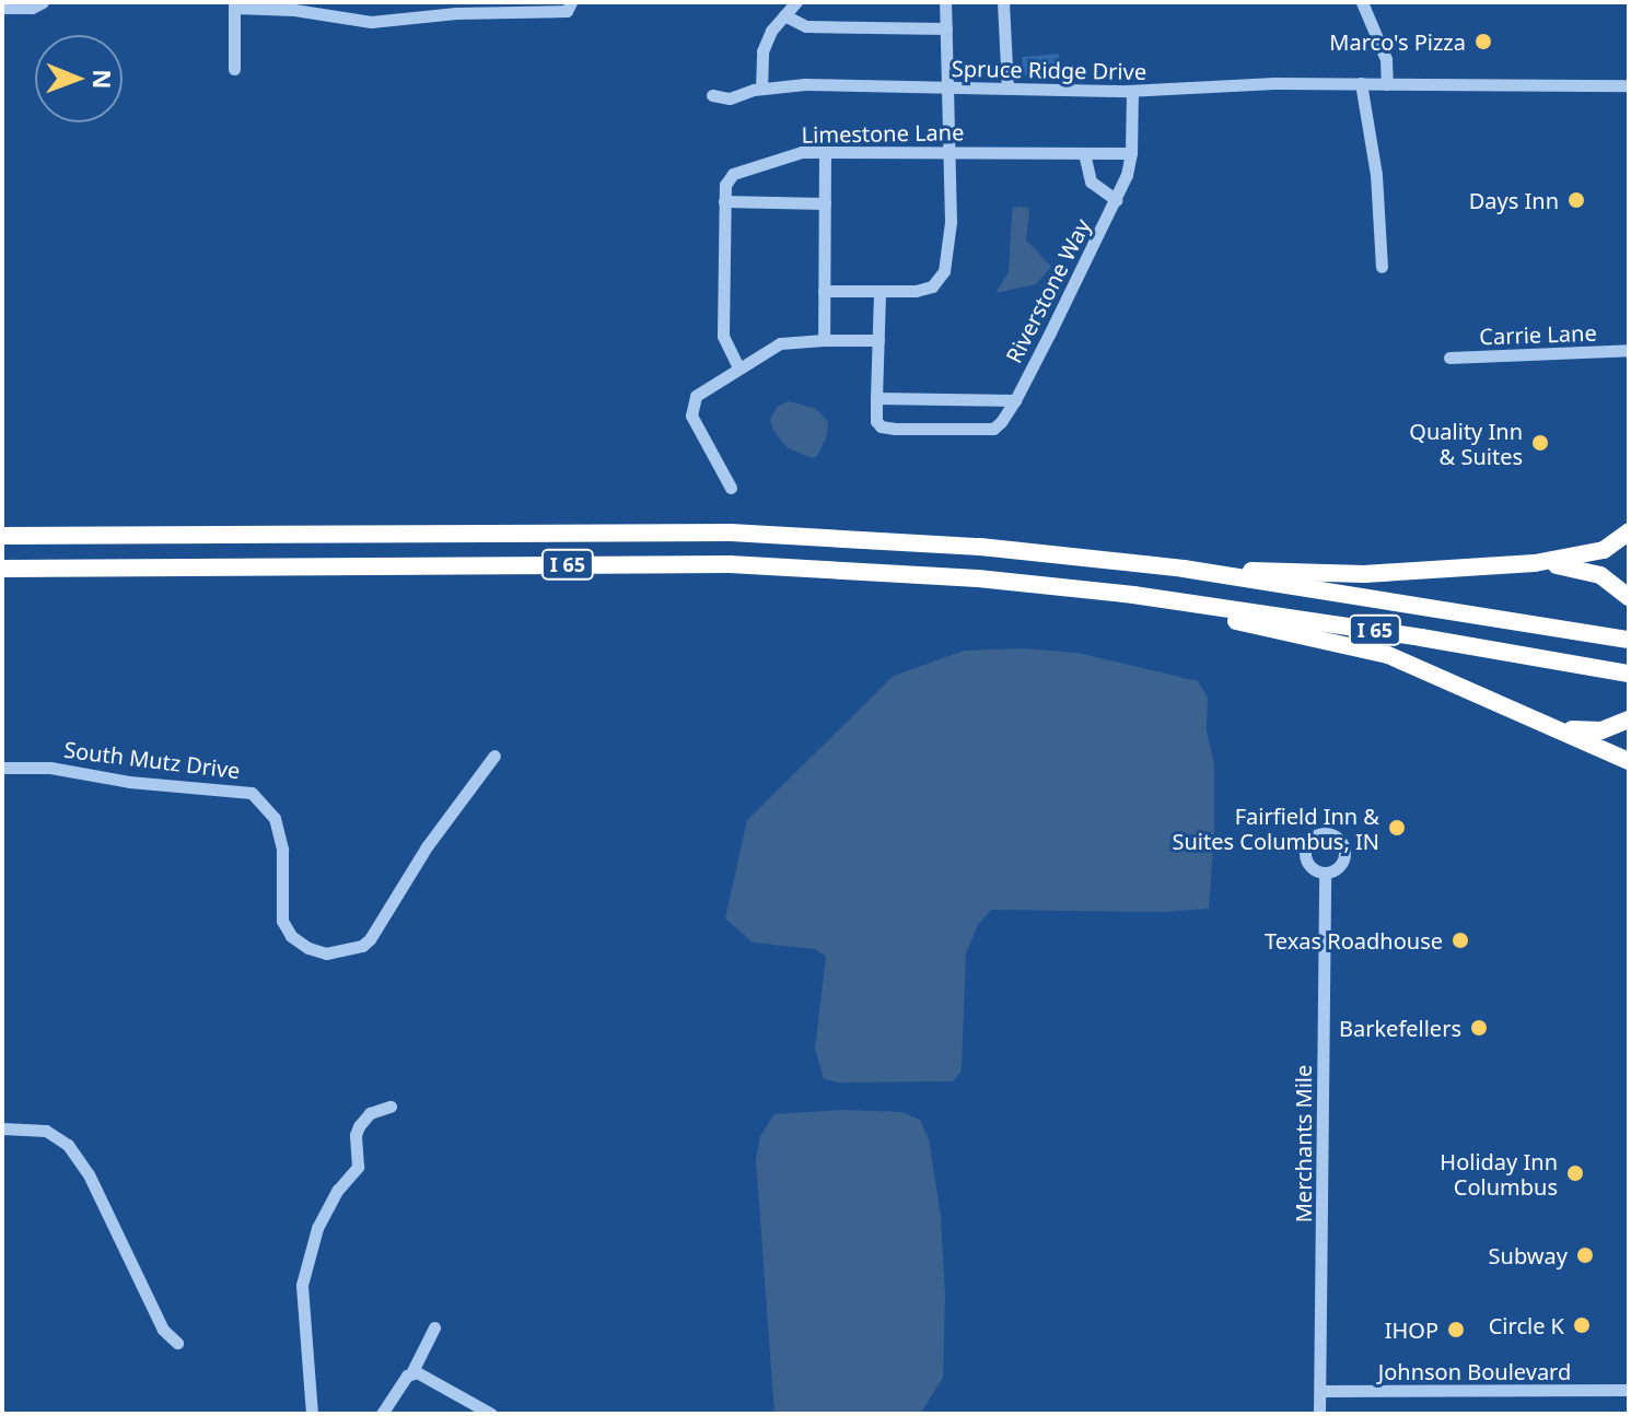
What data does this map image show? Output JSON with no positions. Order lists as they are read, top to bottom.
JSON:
{
  "streets": {
    "highway": ["I 65"],
    "street": [
      "Spruce Ridge Drive",
      "Limestone Lane",
      "Riverstone Way",
      "Carrie Lane",
      "South Mutz Drive",
      "Merchants Mile",
      "Johnson Boulevard"
    ]
  },
  "crossings": [
    ["Spruce Ridge Drive", "Riverstone Way"],
    ["Limestone Lane", "Riverstone Way"],
    ["Merchants Mile", "Johnson Boulevard"]
  ],
  "places": [
    "Marco's Pizza",
    "Days Inn",
    "Quality Inn & Suites",
    "Fairfield Inn & Suites Columbus, IN",
    "Texas Roadhouse",
    "Barkefellers",
    "Holiday Inn Columbus",
    "Subway",
    "Circle K",
    "IHOP"
  ],
  "north": "right"
}
